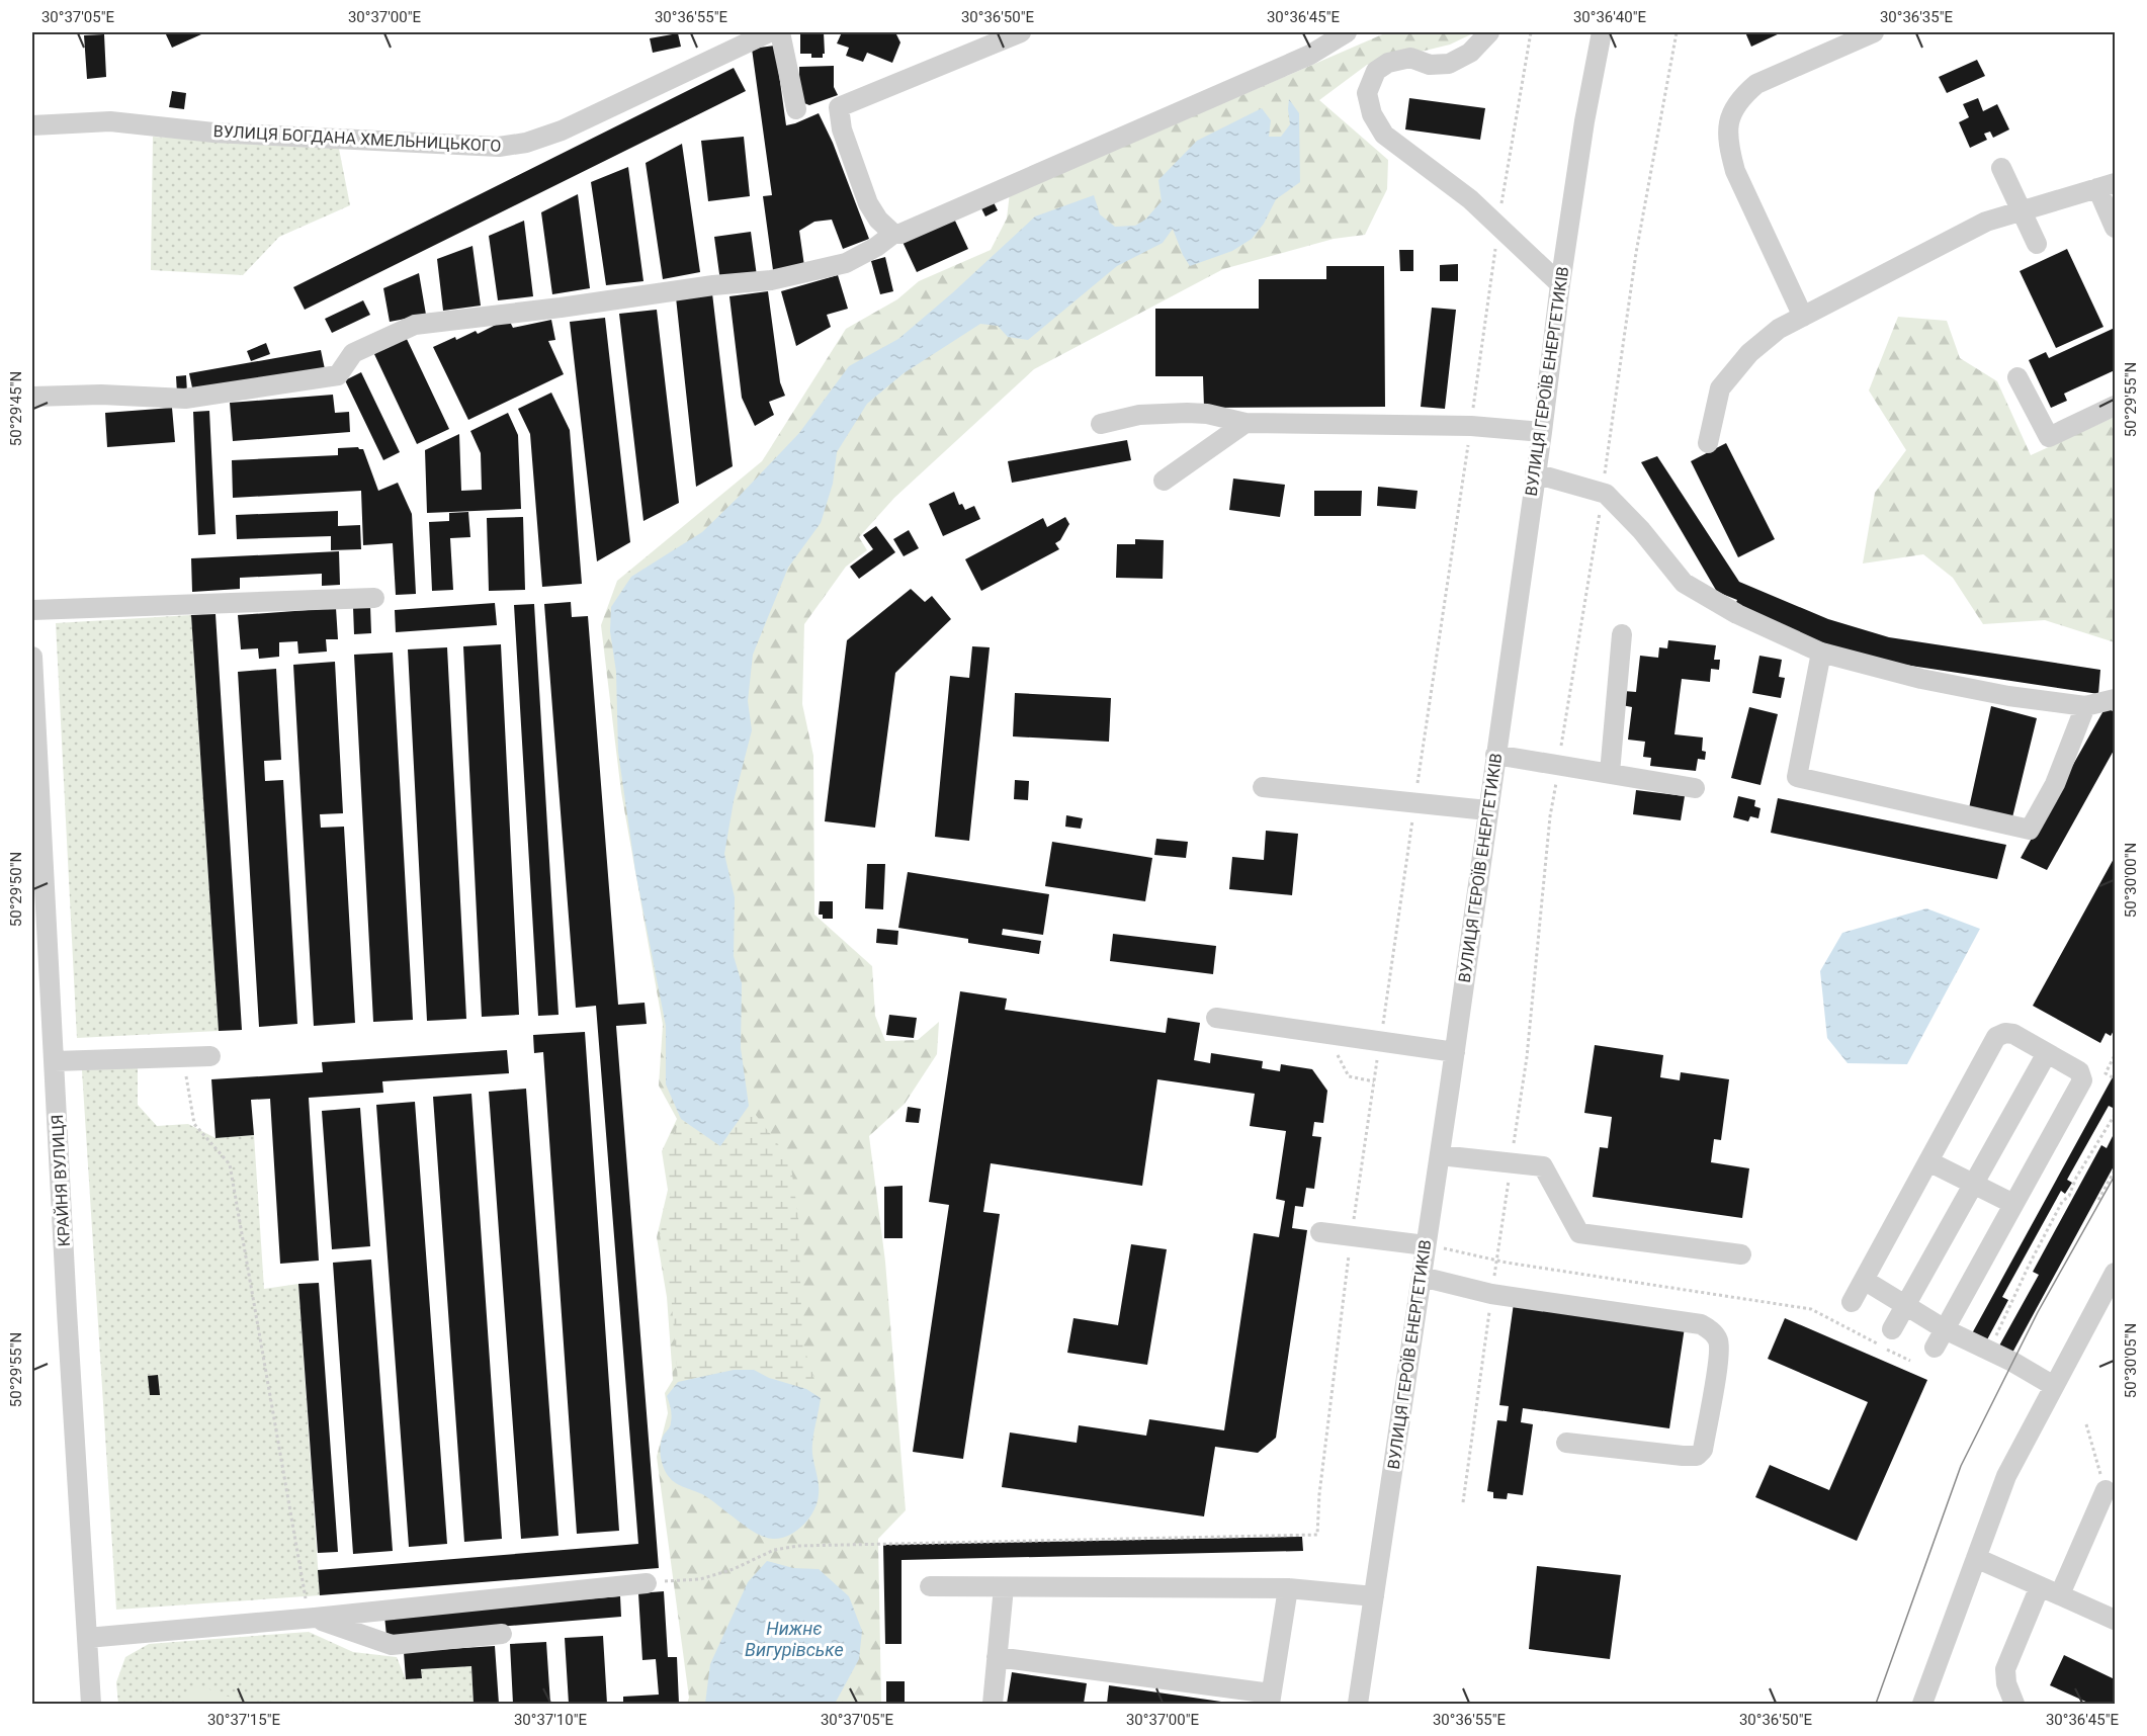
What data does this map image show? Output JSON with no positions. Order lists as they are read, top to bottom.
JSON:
{
  "streets": {
    "street": ["ВУЛИЦЯ БОГДАНА ХМЕЛЬНИЦЬКОГО", "ВУЛИЦЯ ГЕРОЇВ ЕНЕРГЕТИКІВ", "КРАЙНЯ ВУЛИЦЯ"]
  },
  "water": ["Нижнє Вигурівське"],
  "coordinates": [
    "30°37'05\"E",
    "30°37'00\"E",
    "30°36'55\"E",
    "30°36'50\"E",
    "30°36'45\"E",
    "30°36'40\"E",
    "30°36'35\"E",
    "50°29'55\"N",
    "50°29'45\"N",
    "50°30'00\"N",
    "50°29'50\"N",
    "50°30'05\"N",
    "30°37'15\"E",
    "30°37'10\"E"
  ]
}
